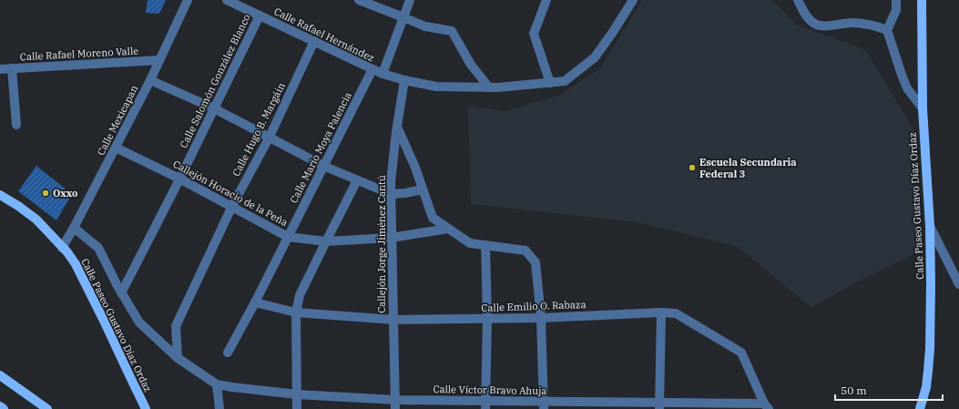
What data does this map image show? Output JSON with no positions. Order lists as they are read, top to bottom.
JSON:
{
  "streets": {
    "main road": ["Calle Paseo Gustavo Díaz Ordaz"],
    "street": [
      "Calle Rafael Hernández",
      "Calle Rafael Moreno Valle",
      "Calle Salomón González Blanco",
      "Calle Mexicapan",
      "Calle Hugo B. Margáin",
      "Calle Mario Moya Palencia",
      "Callejón Horacio de la Peña",
      "Callejón Jorge Jiménez Cantú",
      "Calle Emilio O. Rabaza",
      "Calle Víctor Bravo Ahuja"
    ]
  },
  "crossings": [
    ["Calle Rafael Hernández", "Calle Salomón González Blanco"],
    ["Calle Rafael Hernández", "Calle Hugo B. Margáin"],
    ["Calle Rafael Hernández", "Calle Mario Moya Palencia"],
    ["Calle Rafael Hernández", "Callejón Jorge Jiménez Cantú"],
    ["Calle Rafael Moreno Valle", "Calle Mexicapan"],
    ["Calle Salomón González Blanco", "Callejón Horacio de la Peña"],
    ["Calle Mexicapan", "Callejón Horacio de la Peña"],
    ["Calle Mexicapan", "Calle Paseo Gustavo Díaz Ordaz"],
    ["Calle Hugo B. Margáin", "Callejón Horacio de la Peña"],
    ["Calle Mario Moya Palencia", "Callejón Horacio de la Peña"],
    ["Calle Mario Moya Palencia", "Calle Emilio O. Rabaza"],
    ["Callejón Horacio de la Peña", "Callejón Jorge Jiménez Cantú"],
    ["Callejón Jorge Jiménez Cantú", "Calle Emilio O. Rabaza"],
    ["Callejón Jorge Jiménez Cantú", "Calle Víctor Bravo Ahuja"],
    ["Calle Emilio O. Rabaza", "Calle Víctor Bravo Ahuja"]
  ],
  "places": ["Escuela Secundaria Federal 3", "Oxxo"],
  "scale_bar": "50 m"
}
